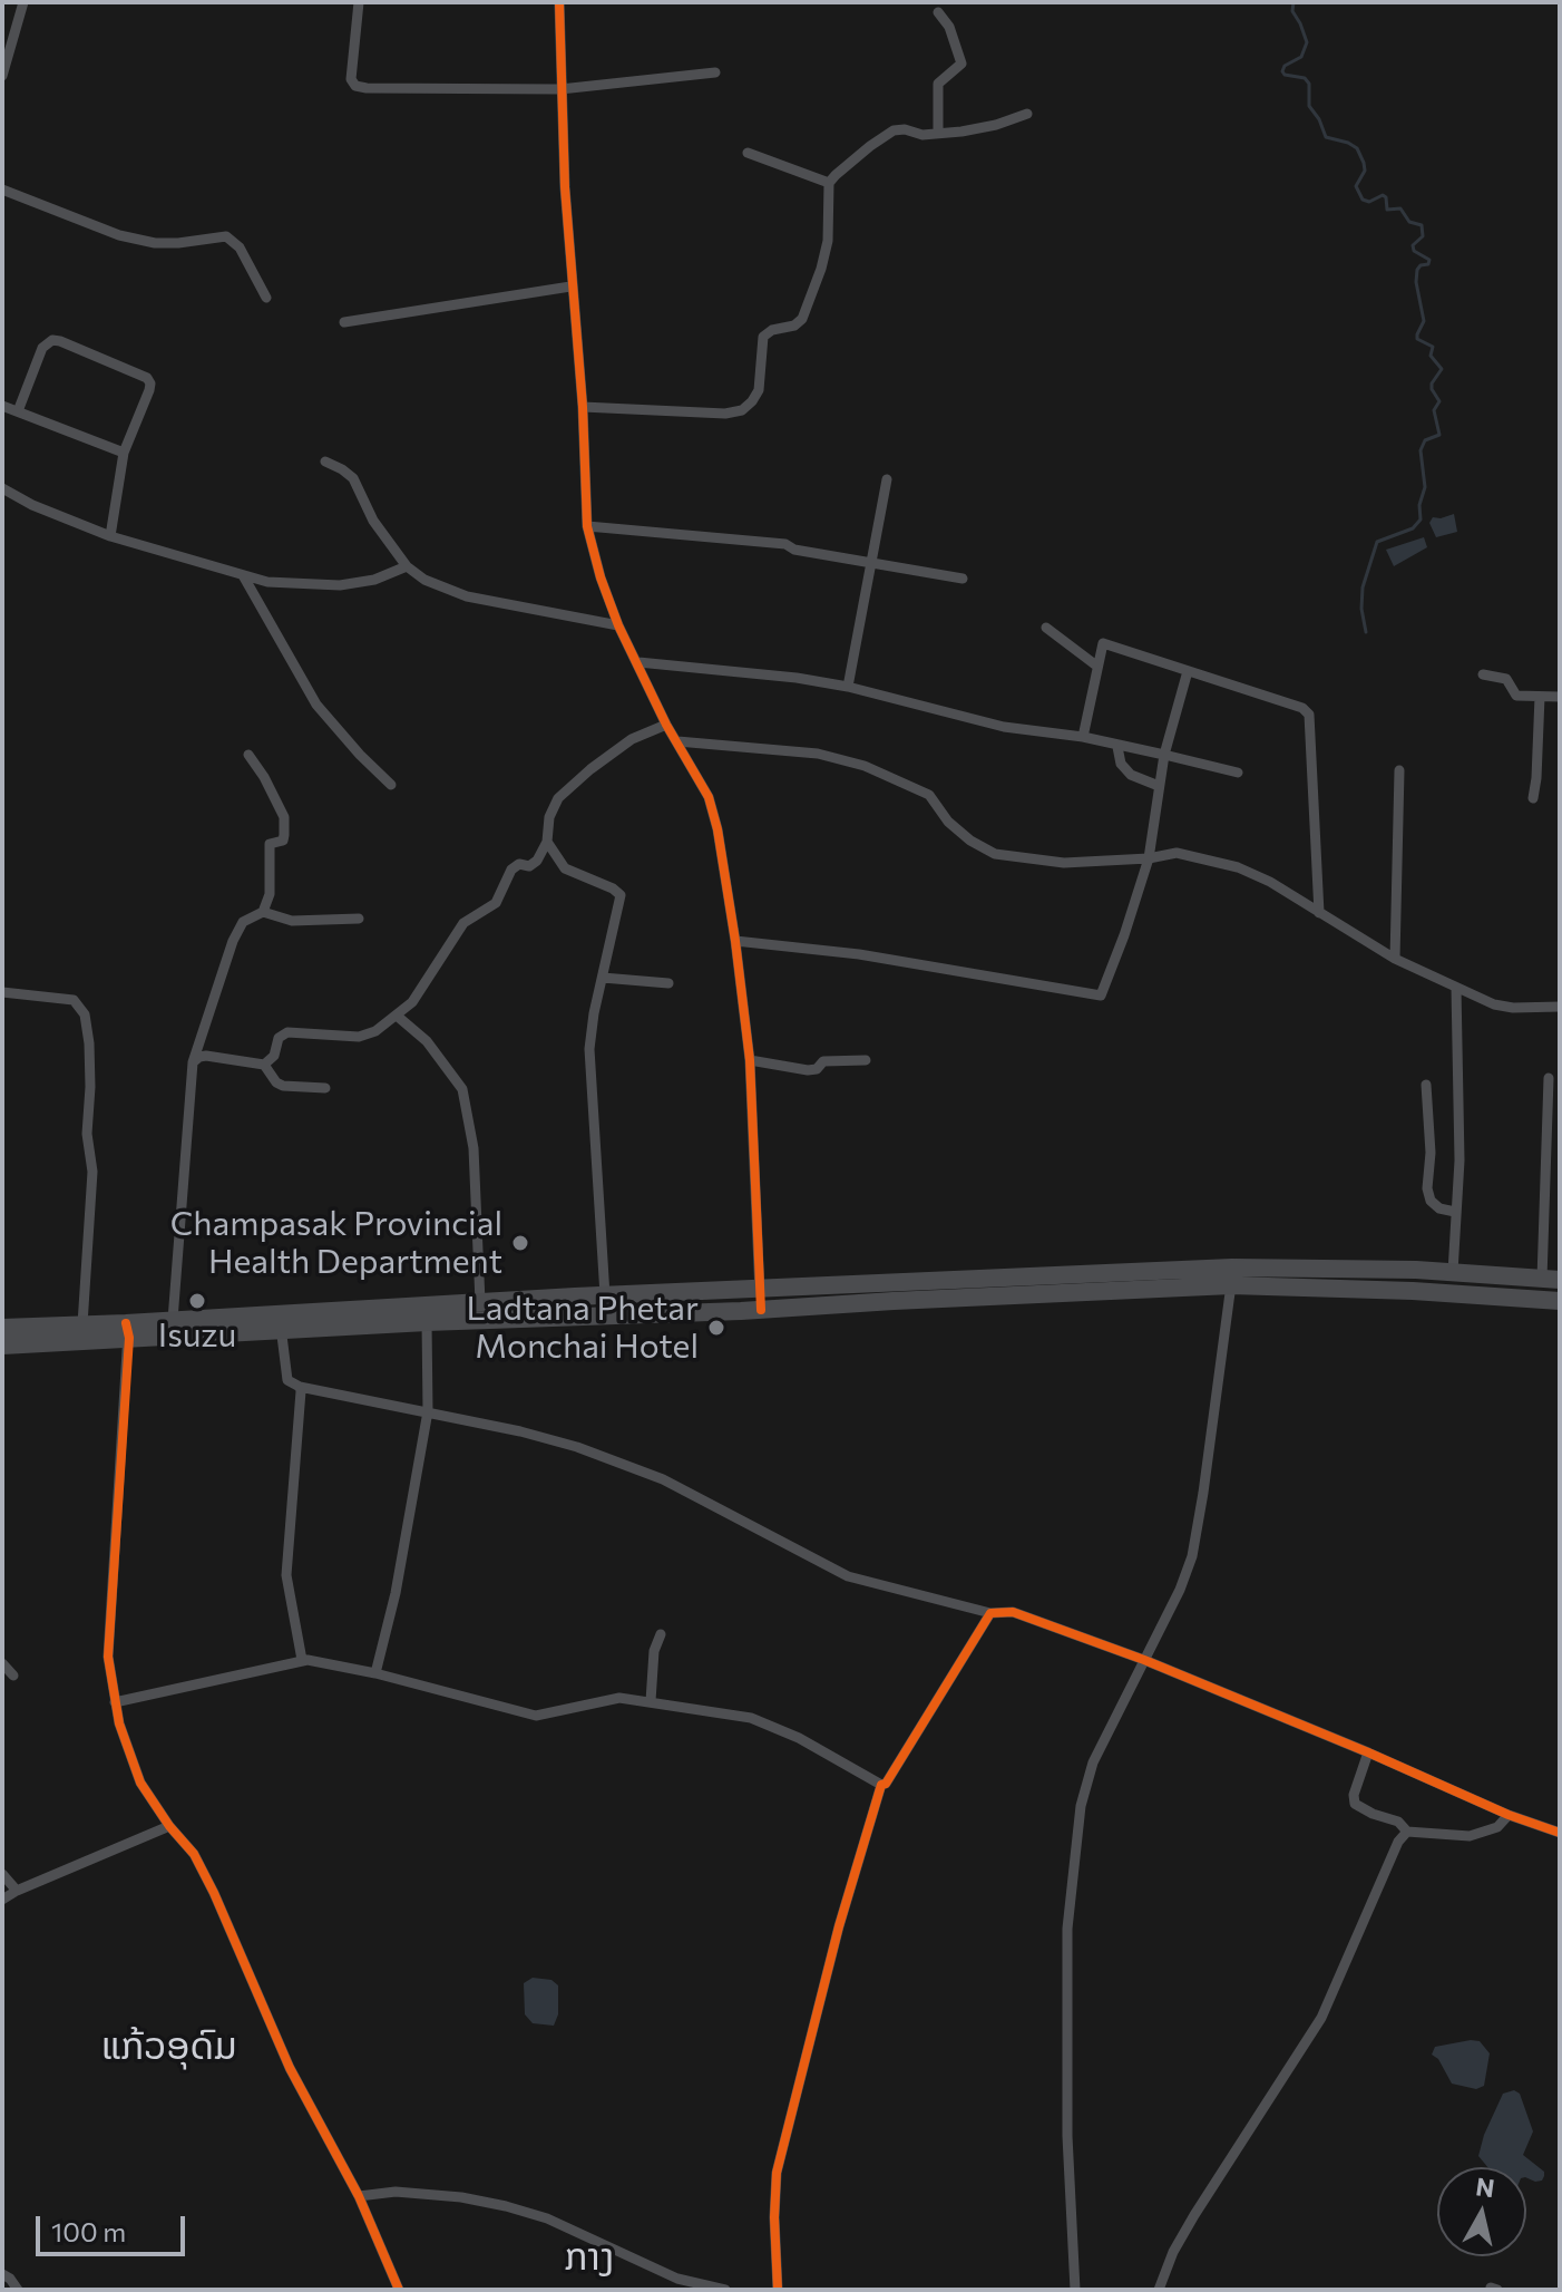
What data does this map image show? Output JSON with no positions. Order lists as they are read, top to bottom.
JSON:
{
  "districts": ["ແກ້ວອຸດົມ", "ກາງ"],
  "places": ["Champasak Provincial Health Department", "Isuzu", "Ladtana Phetar Monchai Hotel"],
  "scale_bar": "100 m",
  "north": "top"
}
